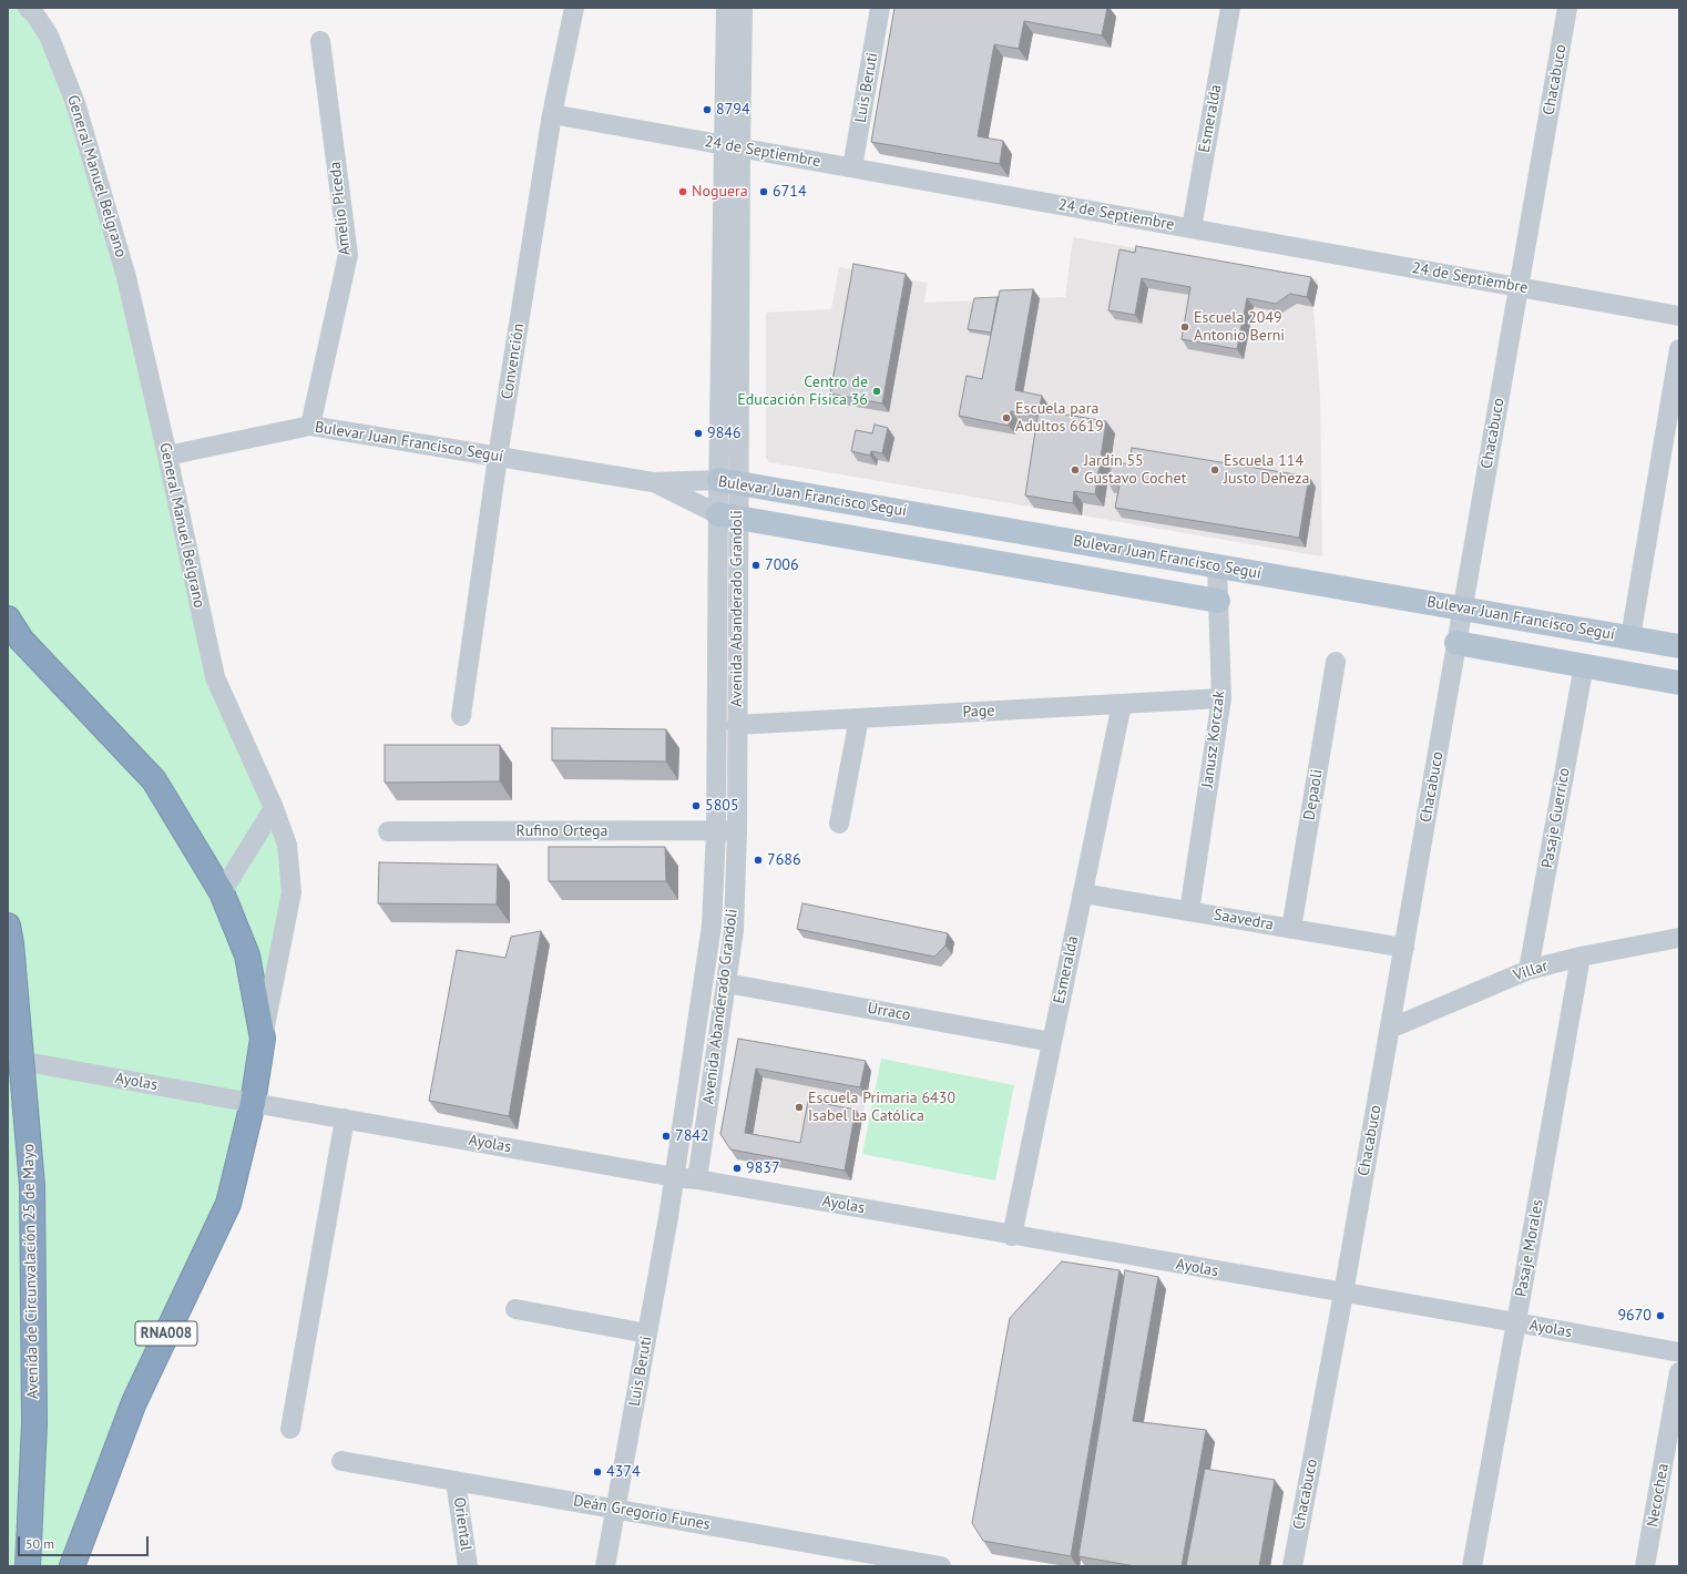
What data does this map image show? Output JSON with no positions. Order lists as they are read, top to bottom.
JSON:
{
  "streets": {
    "highway": ["Avenida de Circunvalación 25 de Mayo", "RNA008"],
    "main road": ["Bulevar Juan Francisco Seguí"],
    "street": [
      "Chacabuco",
      "Luis Beruti",
      "Esmeralda",
      "24 de Septiembre",
      "General Manuel Belgrano",
      "Amelio Piceda",
      "Convención",
      "Avenida Abanderado Grandoli",
      "Page",
      "Janusz Korczak",
      "Depaoli",
      "Pasaje Guerrico",
      "Rufino Ortega",
      "Saavedra",
      "Villar",
      "Urraco",
      "Ayolas",
      "Pasaje Morales",
      "Necochea",
      "Deán Gregorio Funes",
      "Oriental"
    ]
  },
  "crossings": [
    ["Chacabuco", "24 de Septiembre"],
    ["Chacabuco", "Bulevar Juan Francisco Seguí"],
    ["Chacabuco", "Saavedra"],
    ["Chacabuco", "Villar"],
    ["Chacabuco", "Ayolas"],
    ["Luis Beruti", "24 de Septiembre"],
    ["Luis Beruti", "Avenida Abanderado Grandoli"],
    ["Luis Beruti", "Ayolas"],
    ["Luis Beruti", "Deán Gregorio Funes"],
    ["Esmeralda", "24 de Septiembre"],
    ["Esmeralda", "Page"],
    ["Esmeralda", "Saavedra"],
    ["Esmeralda", "Urraco"],
    ["Esmeralda", "Ayolas"],
    ["24 de Septiembre", "Convención"],
    ["24 de Septiembre", "Avenida Abanderado Grandoli"],
    ["General Manuel Belgrano", "Bulevar Juan Francisco Seguí"],
    ["Amelio Piceda", "Bulevar Juan Francisco Seguí"],
    ["Convención", "Bulevar Juan Francisco Seguí"],
    ["Bulevar Juan Francisco Seguí", "Avenida Abanderado Grandoli"],
    ["Bulevar Juan Francisco Seguí", "Janusz Korczak"],
    ["Avenida Abanderado Grandoli", "Page"],
    ["Avenida Abanderado Grandoli", "Rufino Ortega"],
    ["Avenida Abanderado Grandoli", "Urraco"],
    ["Avenida Abanderado Grandoli", "Ayolas"],
    ["Page", "Janusz Korczak"],
    ["Janusz Korczak", "Saavedra"],
    ["Depaoli", "Saavedra"],
    ["Pasaje Guerrico", "Villar"],
    ["Villar", "Pasaje Morales"],
    ["Ayolas", "Pasaje Morales"],
    ["Ayolas", "RNA008"],
    ["Deán Gregorio Funes", "Oriental"]
  ],
  "places": [
    "8794",
    "Noguera",
    "6714",
    "Escuela 2049 Antonio Berni",
    "Centro de Educación Física 36",
    "Escuela para Adultos 6619",
    "9846",
    "Jardín 55 Gustavo Cochet",
    "Escuela 114 Justo Deheza",
    "7006",
    "5805",
    "7686",
    "Escuela Primaria 6430 Isabel La Católica",
    "7842",
    "9837",
    "9670",
    "4374"
  ],
  "scale_bar": "50 m"
}
